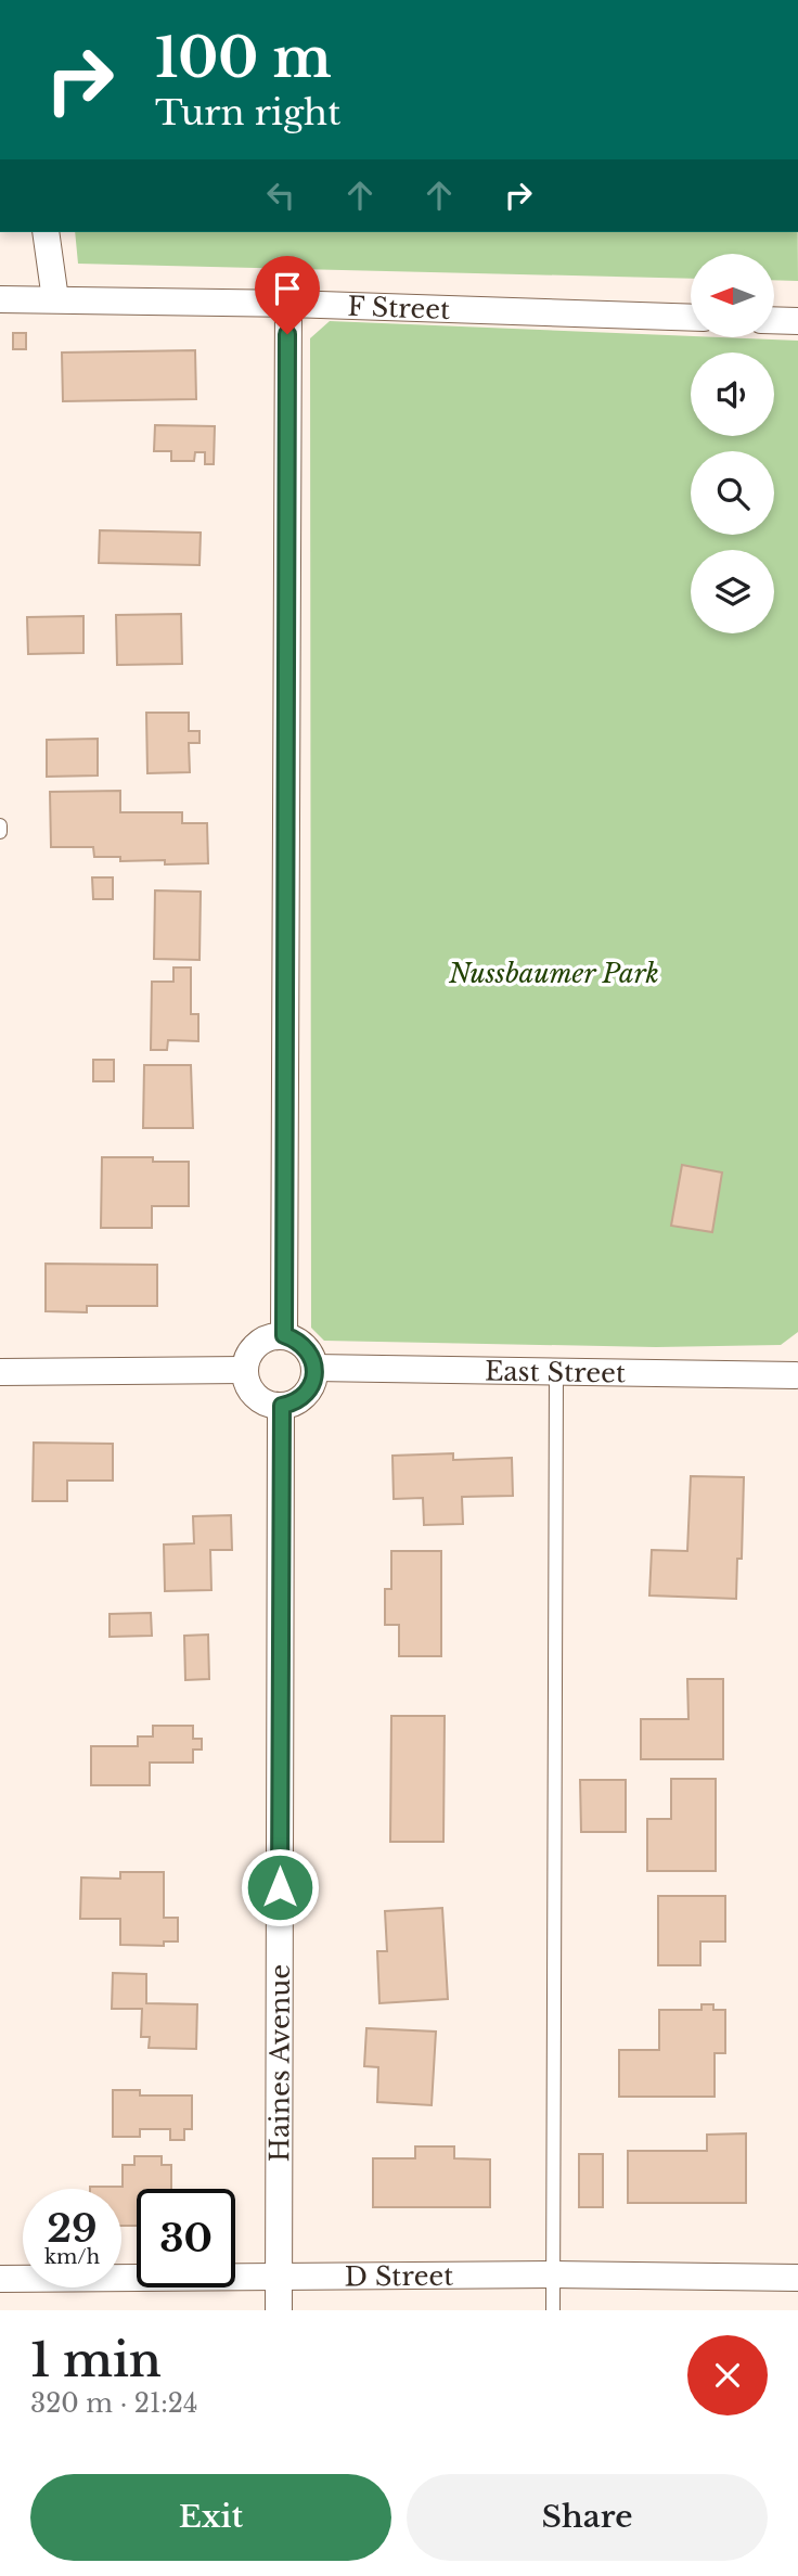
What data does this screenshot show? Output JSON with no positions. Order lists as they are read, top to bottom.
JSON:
{
  "streets": {
    "street": [
      "F Street",
      "East Street",
      "Haines Avenue",
      "D Street"
    ]
  },
  "crossings": [
    ["East Street", "Haines Avenue"],
    ["Haines Avenue", "D Street"]
  ],
  "parks": ["Nussbaumer Park"],
  "north": "left",
  "page": {
    "turn": ["100 m", "Turn right"],
    "speed": "29 km/h",
    "limit": "30",
    "heading": ["1 min", "320 m · 21:24"],
    "buttons": ["Exit", "Share"]
  }
}
